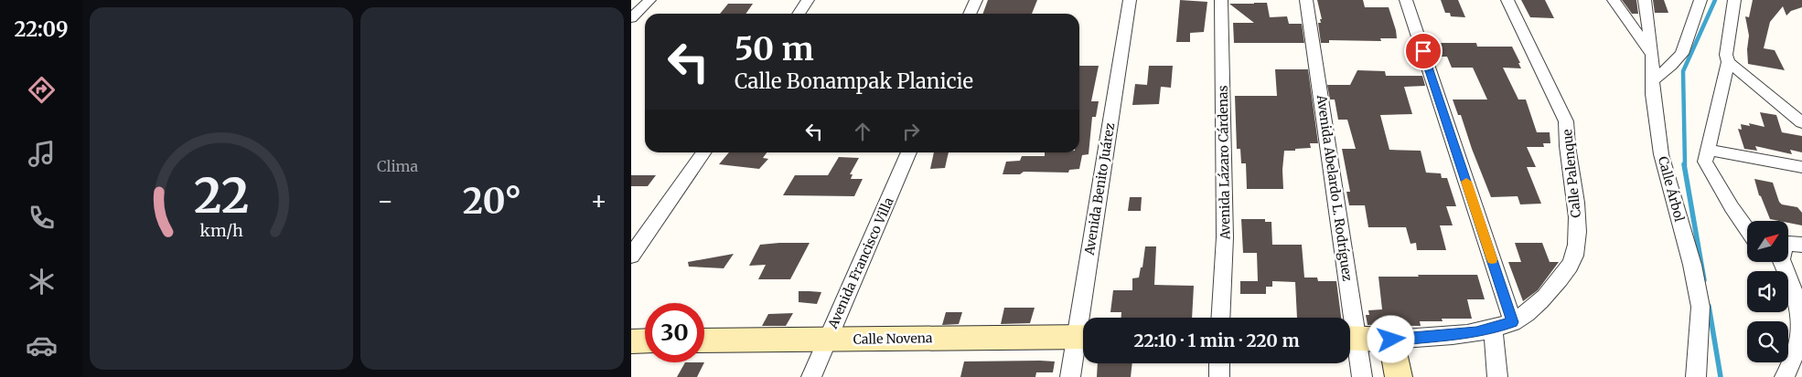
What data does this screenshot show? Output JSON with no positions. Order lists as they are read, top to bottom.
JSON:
{
  "streets": {
    "street": [
      "Avenida Lázaro Cárdenas",
      "Calle Palenque",
      "Avenida Abelardo L. Rodríguez",
      "Avenida Benito Juárez",
      "Calle Árbol",
      "Avenida Francisco Villa",
      "Calle Novena"
    ]
  },
  "crossings": [
    ["Avenida Francisco Villa", "Calle Novena"]
  ],
  "north": "top right",
  "page": {
    "tabs": "22:09",
    "tile": "Clima",
    "turn": ["50 m", "Calle Bonampak Planicie"],
    "heat": ["−", "20°", "+"],
    "limit": "30",
    "trip": "22:10 · 1 min · 220 m",
    "gauge": ["22", "km/h"]
  }
}
